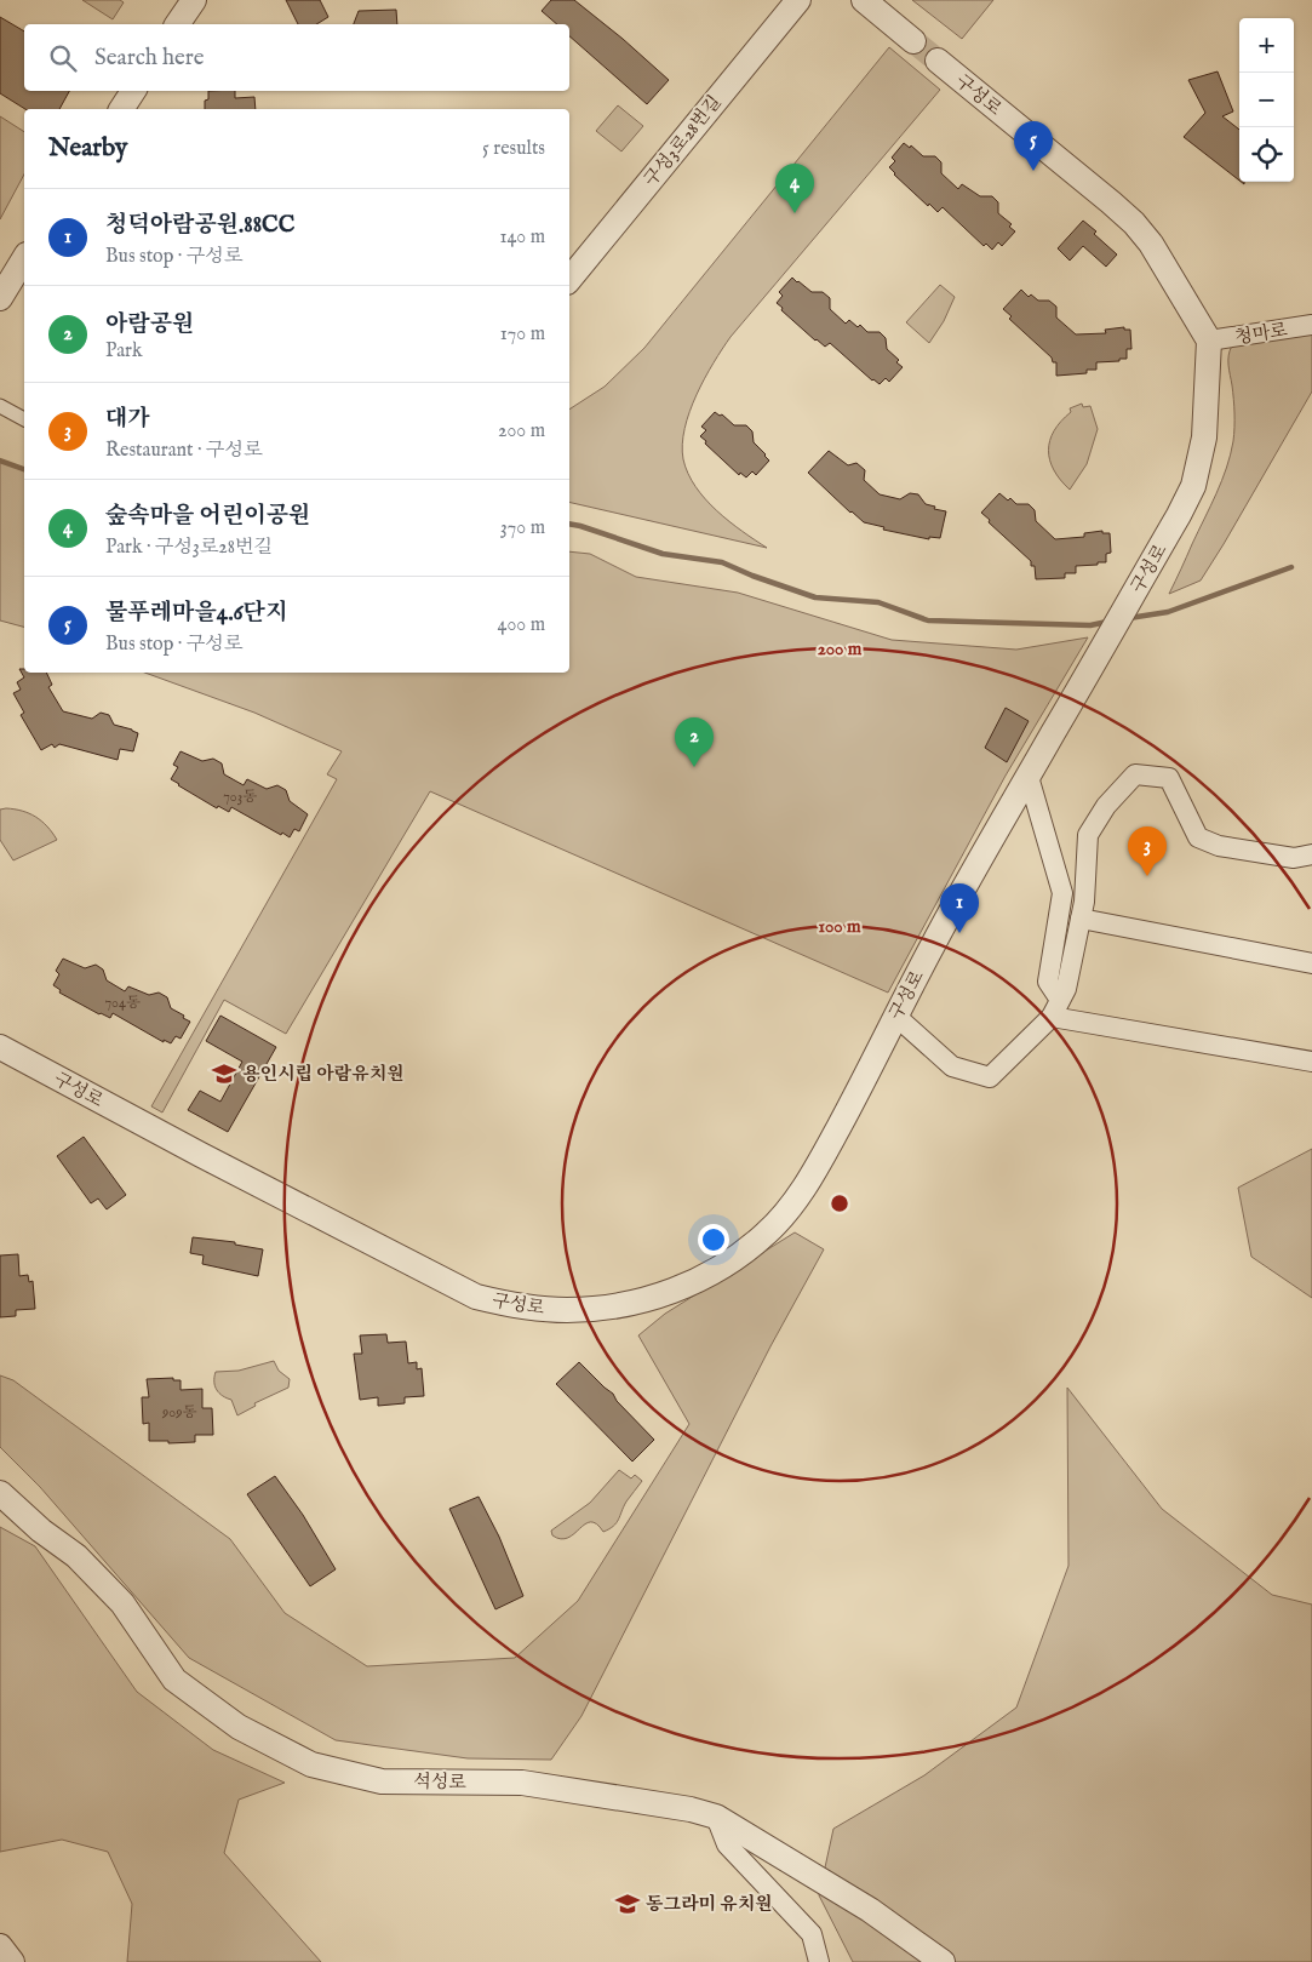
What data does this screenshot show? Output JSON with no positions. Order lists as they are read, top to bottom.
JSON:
{
  "streets": {
    "street": [
      "구성로",
      "구성3로28번길",
      "청마로",
      "석성로"
    ]
  },
  "crossings": [
    ["구성로", "청마로"]
  ],
  "places": {
    "school or university": ["용인시립 아람유치원", "동그라미 유치원"]
  },
  "house_numbers": ["703동", "704동", "909동"],
  "page": {
    "map_buttons": ["+", "−"],
    "search": "Search here",
    "heading": ["Nearby", "5 results"],
    "pins": [
      "5",
      "4",
      "2",
      "3",
      "1"
    ],
    "list": [
      {
        "mark": "1",
        "name": "청덕아람공원.88CC",
        "note": "Bus stop · 구성로",
        "value": "140 m"
      },
      {
        "mark": "2",
        "name": "아람공원",
        "note": "Park",
        "value": "170 m"
      },
      {
        "mark": "3",
        "name": "대가",
        "note": "Restaurant · 구성로",
        "value": "200 m"
      },
      {
        "mark": "4",
        "name": "숲속마을 어린이공원",
        "note": "Park · 구성3로28번길",
        "value": "370 m"
      },
      {
        "mark": "5",
        "name": "물푸레마을4.6단지",
        "note": "Bus stop · 구성로",
        "value": "400 m"
      }
    ]
  },
  "rings": ["200 m", "100 m"]
}
